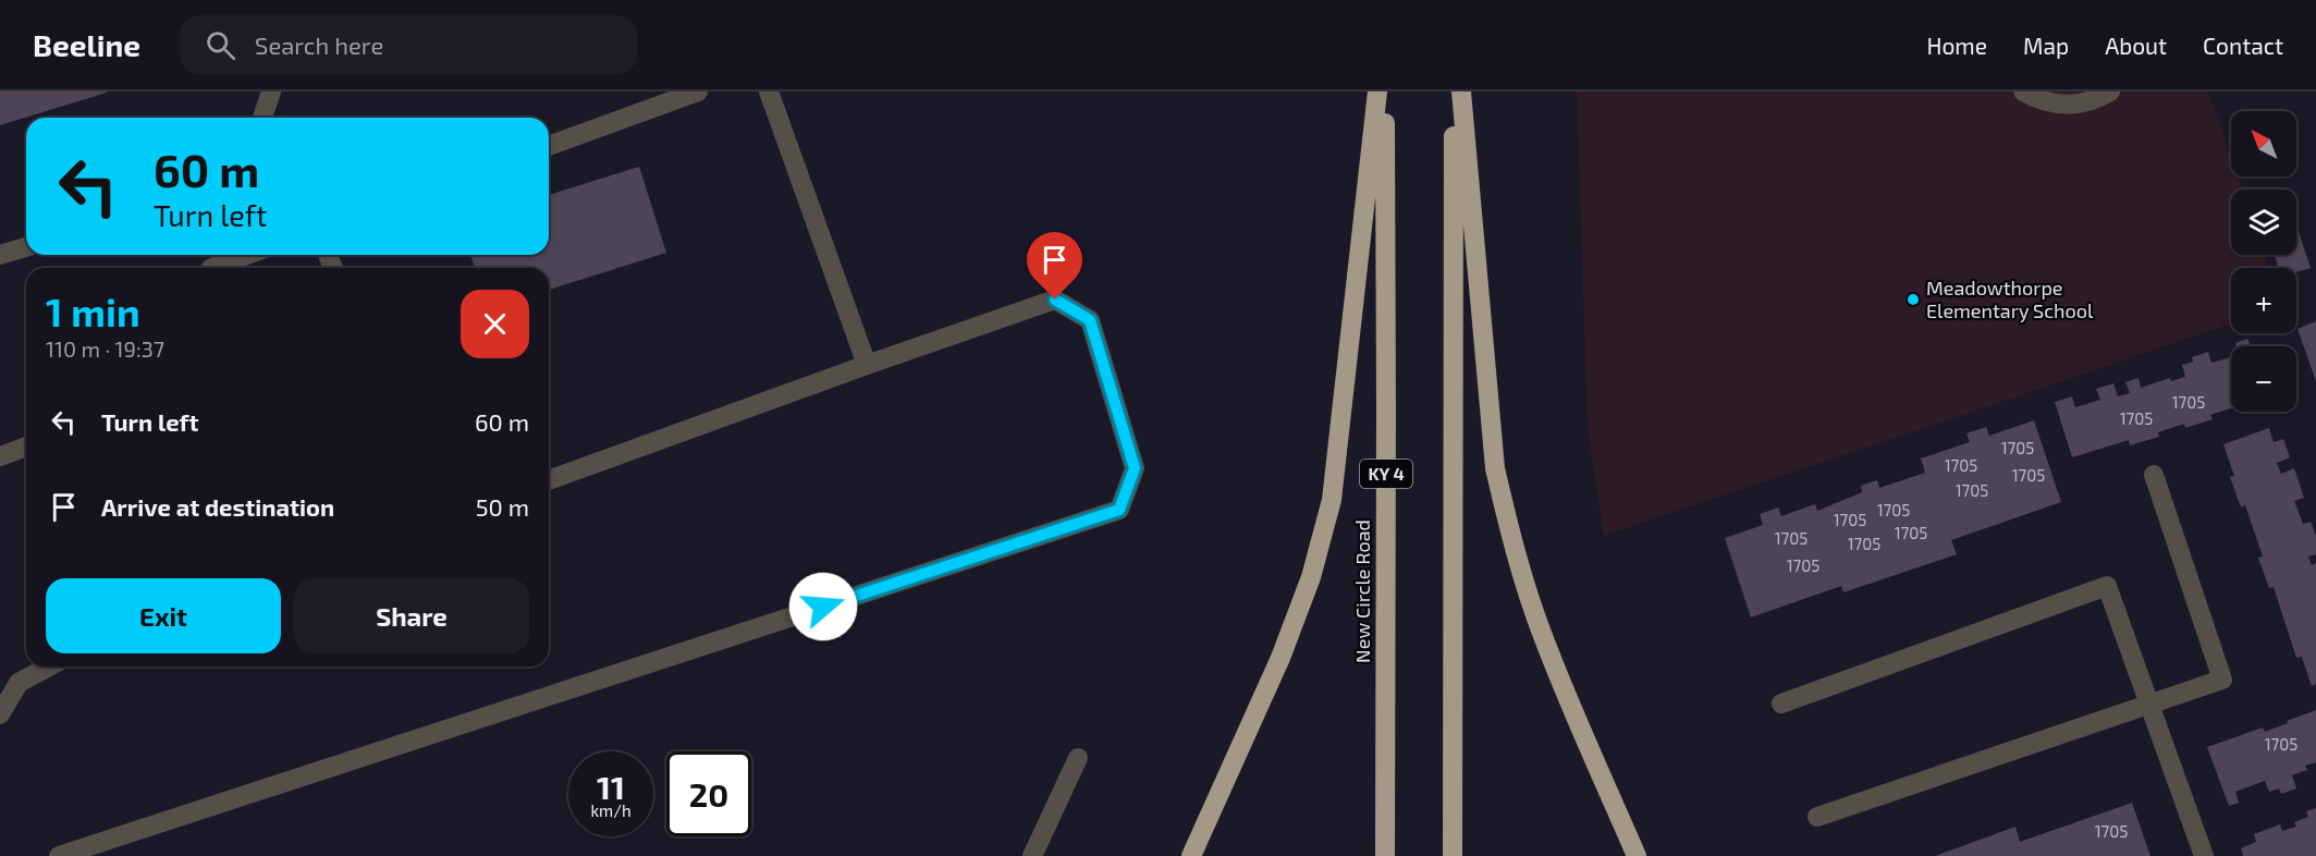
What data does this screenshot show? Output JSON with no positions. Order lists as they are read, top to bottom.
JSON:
{
  "streets": {
    "highway": ["KY 4", "New Circle Road"]
  },
  "places": ["Meadowthorpe Elementary School"],
  "house_numbers": [
    "1705",
    "1705",
    "1705",
    "1705",
    "1705",
    "1705",
    "1705",
    "1705",
    "1705",
    "1705",
    "1705",
    "1705",
    "1705",
    "1705"
  ],
  "north": "top left",
  "page": {
    "header": "Beeline",
    "search": "Search here",
    "nav": [
      "Home",
      "Map",
      "About",
      "Contact"
    ],
    "map_buttons": ["+", "−"],
    "turn": ["60 m", "Turn left"],
    "heading": ["1 min", "110 m · 19:37"],
    "list": [
      {
        "name": "Turn left",
        "value": "60 m"
      },
      {
        "name": "Arrive at destination",
        "value": "50 m"
      }
    ],
    "buttons": ["Exit", "Share"],
    "speed": "11 km/h",
    "limit": "20"
  }
}
